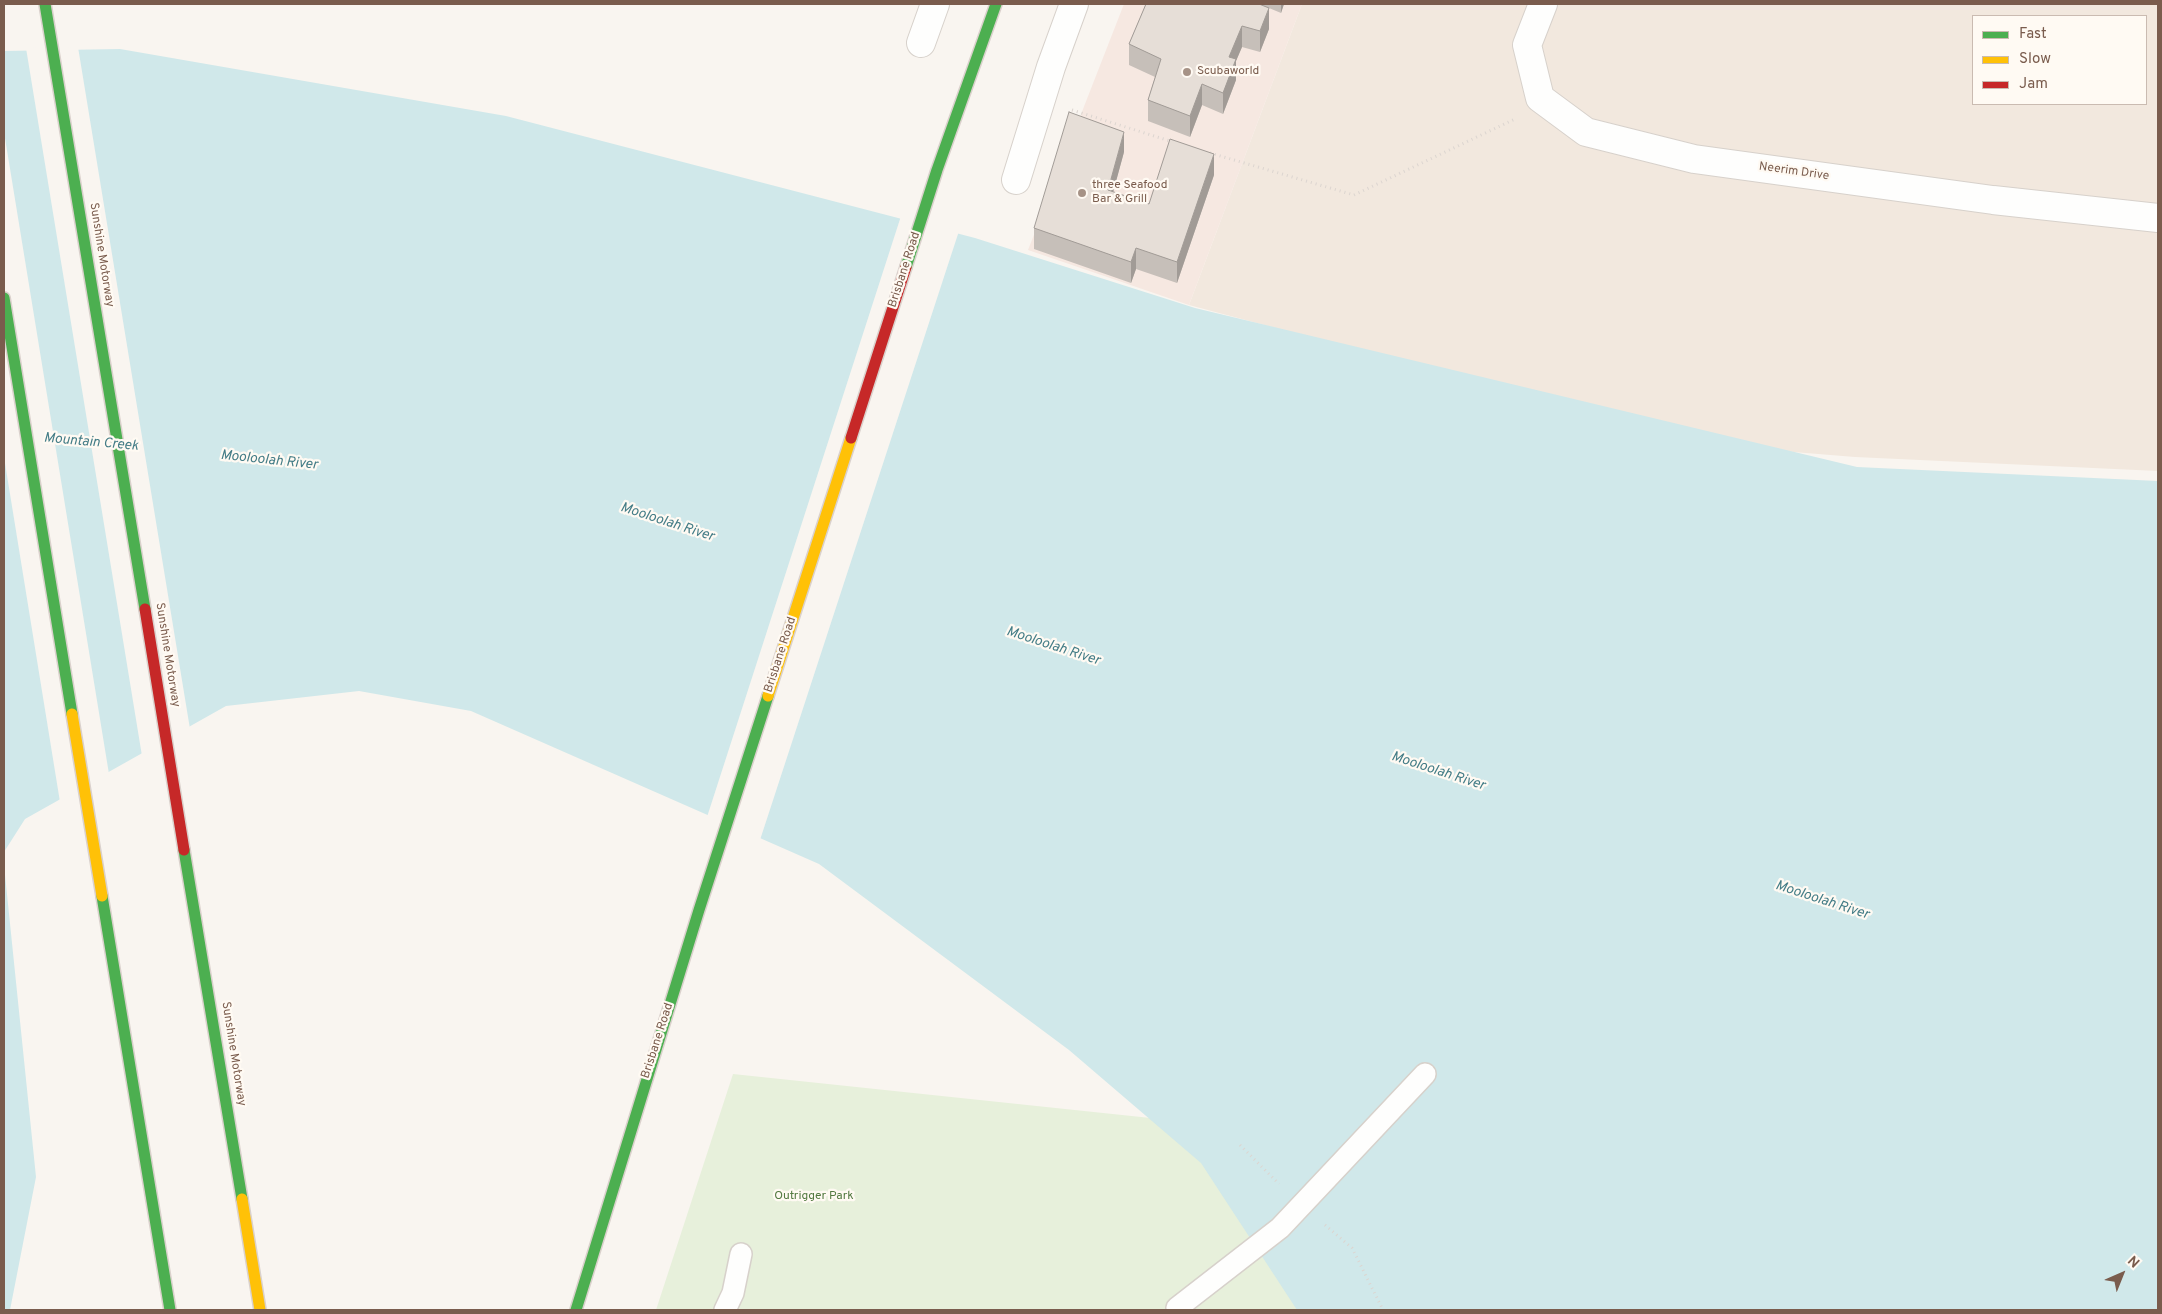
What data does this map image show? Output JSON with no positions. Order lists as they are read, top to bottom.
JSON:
{
  "streets": {
    "main road": ["Sunshine Motorway", "Brisbane Road"],
    "street": ["Neerim Drive"]
  },
  "water": ["Mountain Creek", "Mooloolah River"],
  "parks": ["Outrigger Park"],
  "places": ["Scubaworld", "three Seafood Bar & Grill"],
  "legend": ["Fast", "Slow", "Jam"],
  "north": "top right"
}
